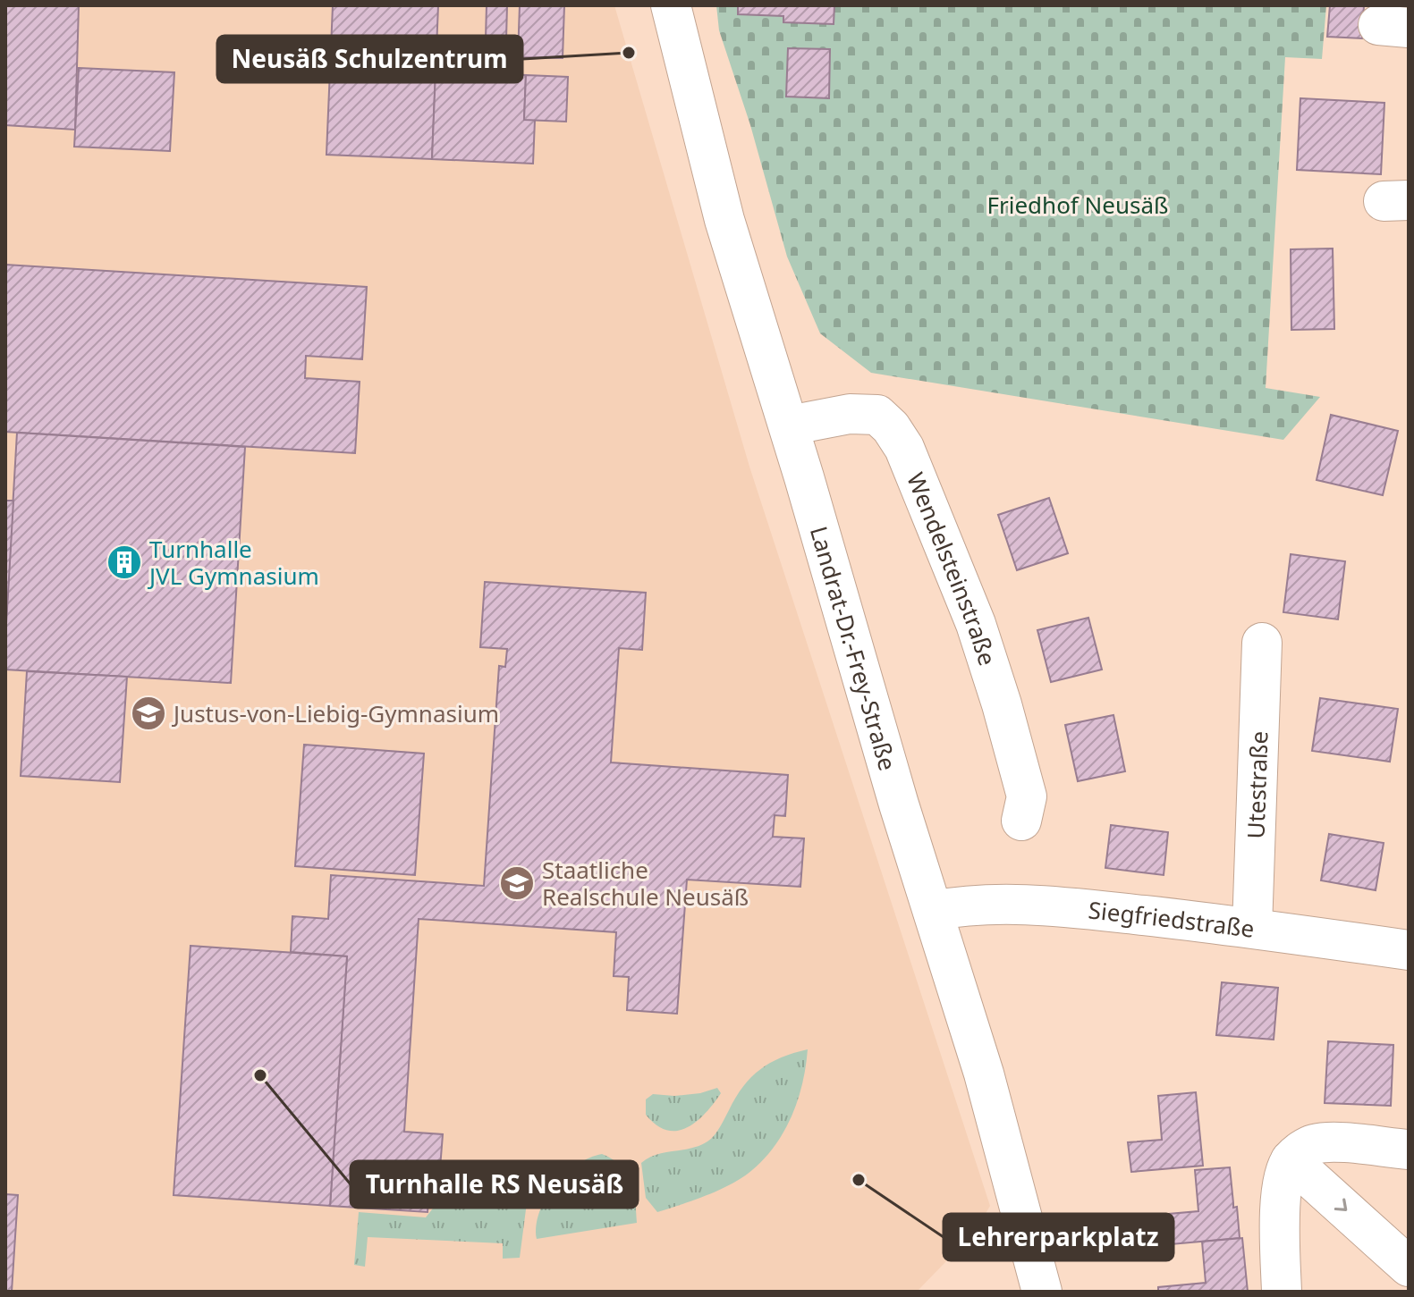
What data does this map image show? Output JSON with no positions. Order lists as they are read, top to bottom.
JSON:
{
  "streets": {
    "street": [
      "Wendelsteinstraße",
      "Landrat-Dr.-Frey-Straße",
      "Utestraße",
      "Siegfriedstraße"
    ]
  },
  "crossings": [
    ["Wendelsteinstraße", "Landrat-Dr.-Frey-Straße"],
    ["Landrat-Dr.-Frey-Straße", "Siegfriedstraße"],
    ["Utestraße", "Siegfriedstraße"]
  ],
  "parks": ["Friedhof Neusäß"],
  "places": {
    "other": ["Neusäß Schulzentrum", "Turnhalle RS Neusäß", "Lehrerparkplatz"],
    "building": ["Turnhalle JVL Gymnasium"],
    "school or university": ["Justus-von-Liebig-Gymnasium", "Staatliche Realschule Neusäß"]
  }
}
